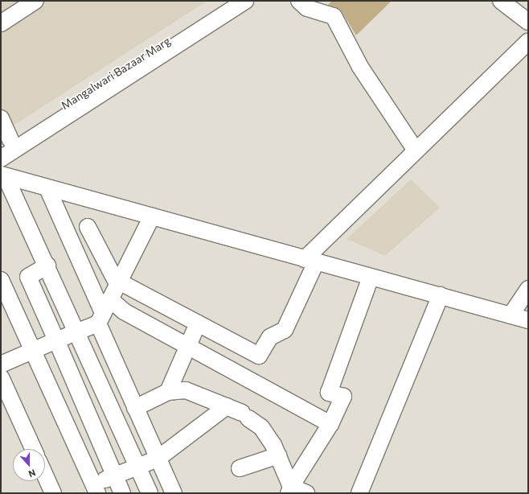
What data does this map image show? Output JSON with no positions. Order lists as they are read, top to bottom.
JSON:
{
  "streets": {
    "street": ["Mangalwari Bazaar Marg"]
  },
  "north": "bottom"
}
